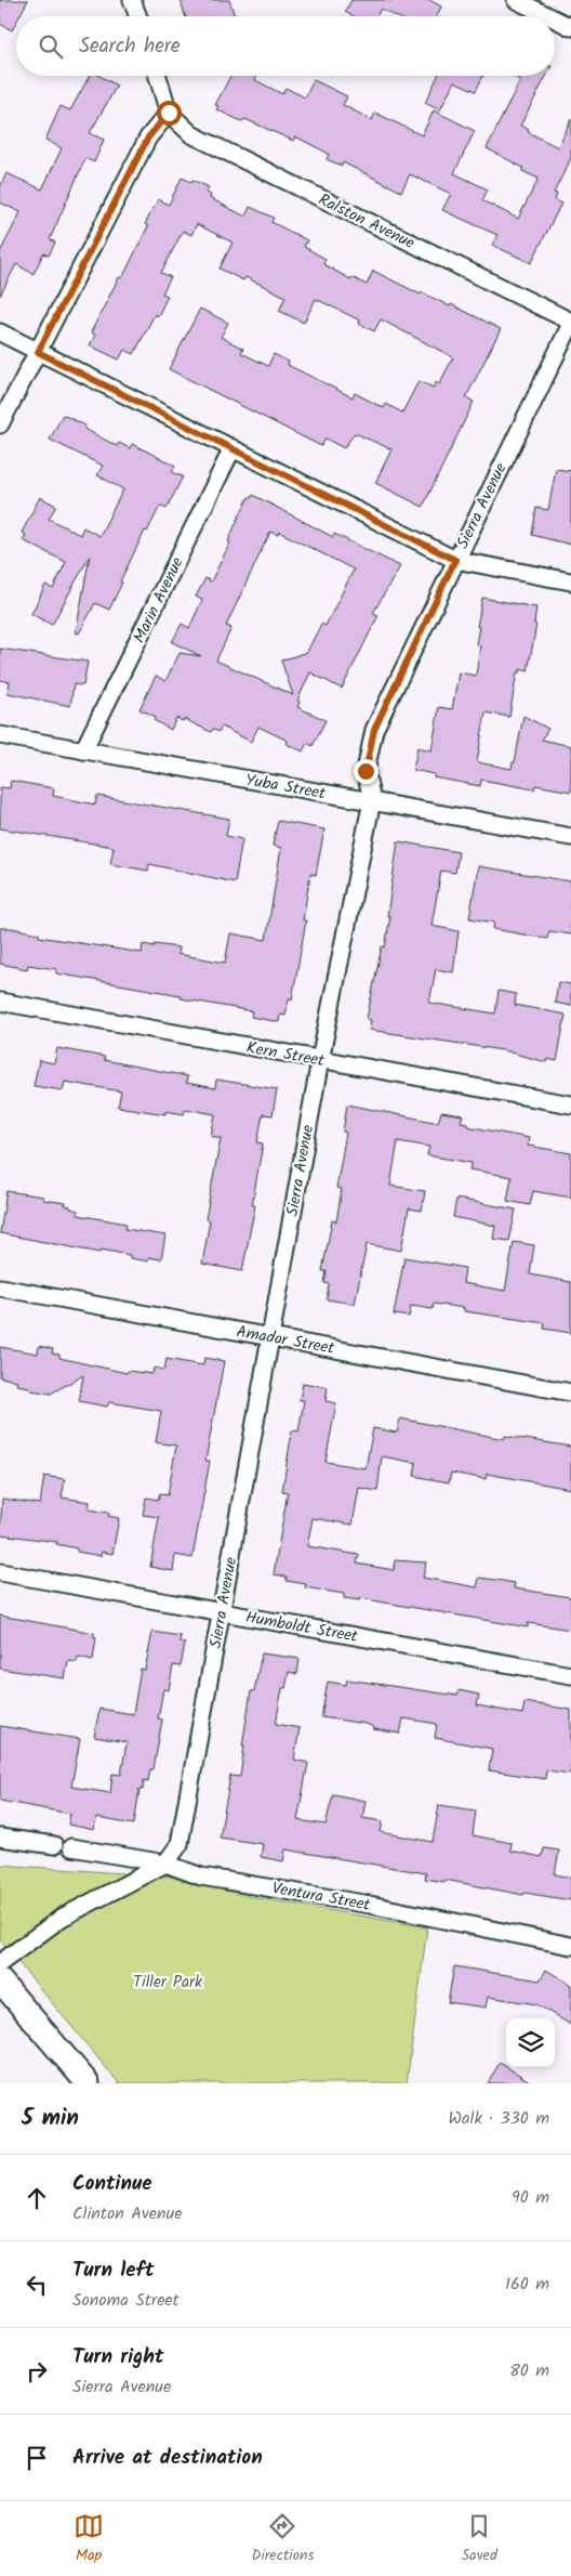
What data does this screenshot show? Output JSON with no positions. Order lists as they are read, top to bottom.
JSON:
{
  "streets": {
    "street": [
      "Ralston Avenue",
      "Sierra Avenue",
      "Marin Avenue",
      "Yuba Street",
      "Kern Street",
      "Amador Street",
      "Humboldt Street",
      "Ventura Street"
    ]
  },
  "crossings": [
    ["Ralston Avenue", "Sierra Avenue"],
    ["Sierra Avenue", "Yuba Street"],
    ["Sierra Avenue", "Kern Street"],
    ["Sierra Avenue", "Amador Street"],
    ["Sierra Avenue", "Humboldt Street"],
    ["Sierra Avenue", "Ventura Street"],
    ["Marin Avenue", "Yuba Street"]
  ],
  "parks": ["Tiller Park"],
  "page": {
    "search": "Search here",
    "heading": ["5 min", "Walk · 330 m"],
    "list": [
      ["Continue", "Clinton Avenue", "90 m"],
      ["Turn left", "Sonoma Street", "160 m"],
      ["Turn right", "Sierra Avenue", "80 m"],
      "Arrive at destination"
    ],
    "nav": ["Map", "Directions", "Saved"]
  }
}
